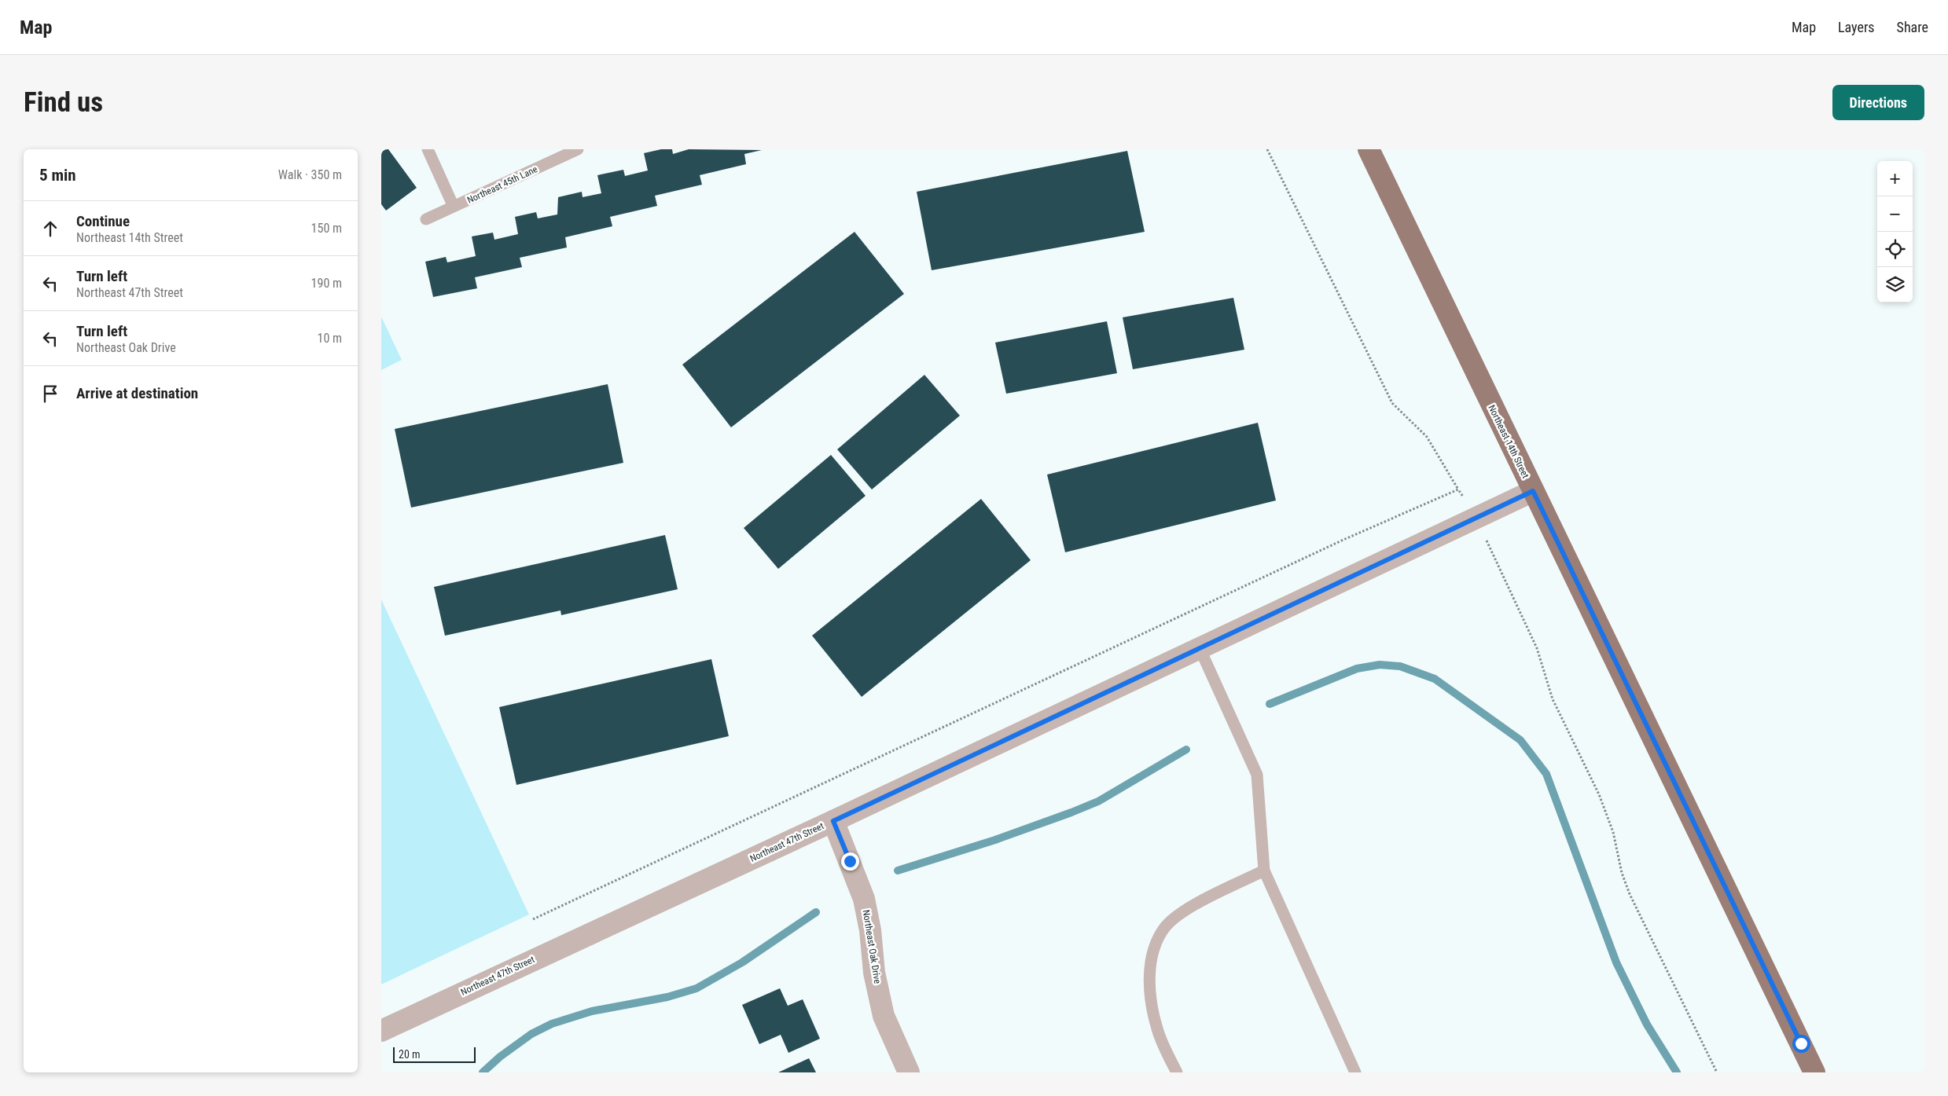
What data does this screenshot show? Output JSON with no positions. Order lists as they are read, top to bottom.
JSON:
{
  "streets": {
    "main road": ["Northeast 14th Street"],
    "street": ["Northeast 47th Street", "Northeast Oak Drive"],
    "lane": ["Northeast 45th Lane"]
  },
  "crossings": [
    ["Northeast 14th Street", "Northeast 47th Street"],
    ["Northeast 47th Street", "Northeast Oak Drive"]
  ],
  "scale_bar": "20 m",
  "page": {
    "header": "Map",
    "nav": ["Map", "Layers", "Share"],
    "buttons": "Directions",
    "title": "Find us",
    "heading": ["5 min", "Walk · 350 m"],
    "map_buttons": ["+", "−"],
    "list": [
      ["Continue", "Northeast 14th Street", "150 m"],
      ["Turn left", "Northeast 47th Street", "190 m"],
      ["Turn left", "Northeast Oak Drive", "10 m"],
      "Arrive at destination"
    ],
    "scale": "20 m"
  }
}
